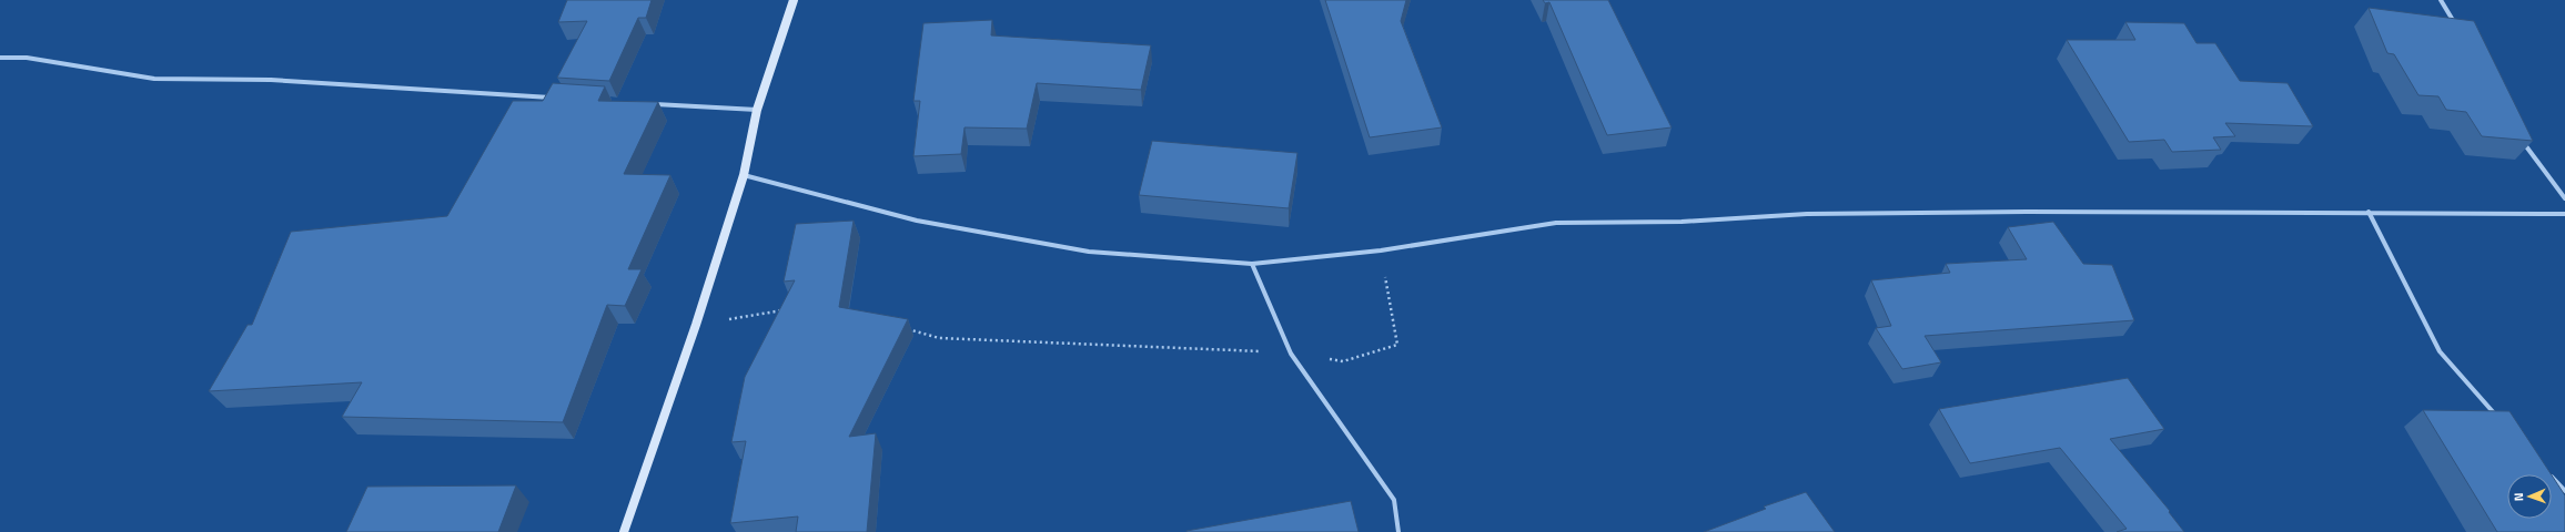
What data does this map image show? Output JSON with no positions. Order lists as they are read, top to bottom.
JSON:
{
  "north": "left"
}
